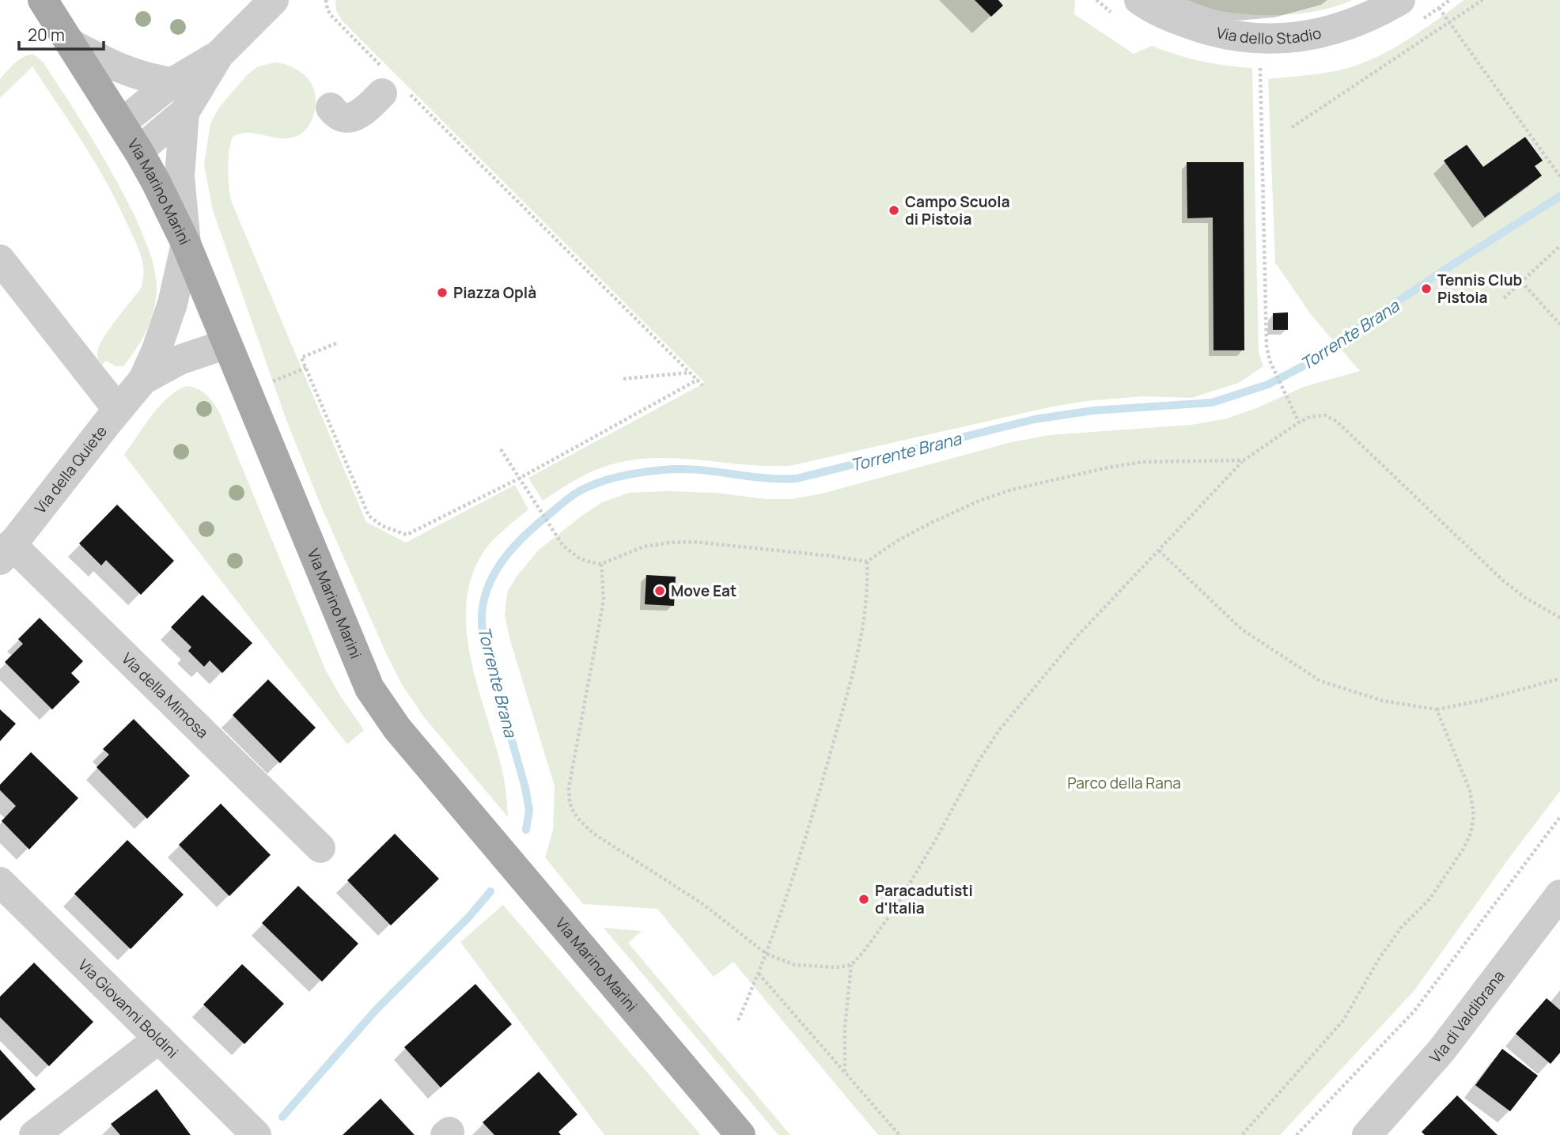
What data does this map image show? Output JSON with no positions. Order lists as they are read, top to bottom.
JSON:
{
  "streets": {
    "main road": ["Via Marino Marini"],
    "street": [
      "Via dello Stadio",
      "Via della Quiete",
      "Via della Mimosa",
      "Via Giovanni Boldini",
      "Via di Valdibrana"
    ]
  },
  "crossings": [
    ["Via Marino Marini", "Via della Quiete"],
    ["Via della Quiete", "Via della Mimosa"]
  ],
  "water": ["Torrente Brana"],
  "parks": ["Parco della Rana"],
  "places": [
    "Campo Scuola di Pistoia",
    "Tennis Club Pistoia",
    "Piazza Oplà",
    "Move Eat",
    "Paracadutisti d'Italia"
  ],
  "scale_bar": "20 m"
}
